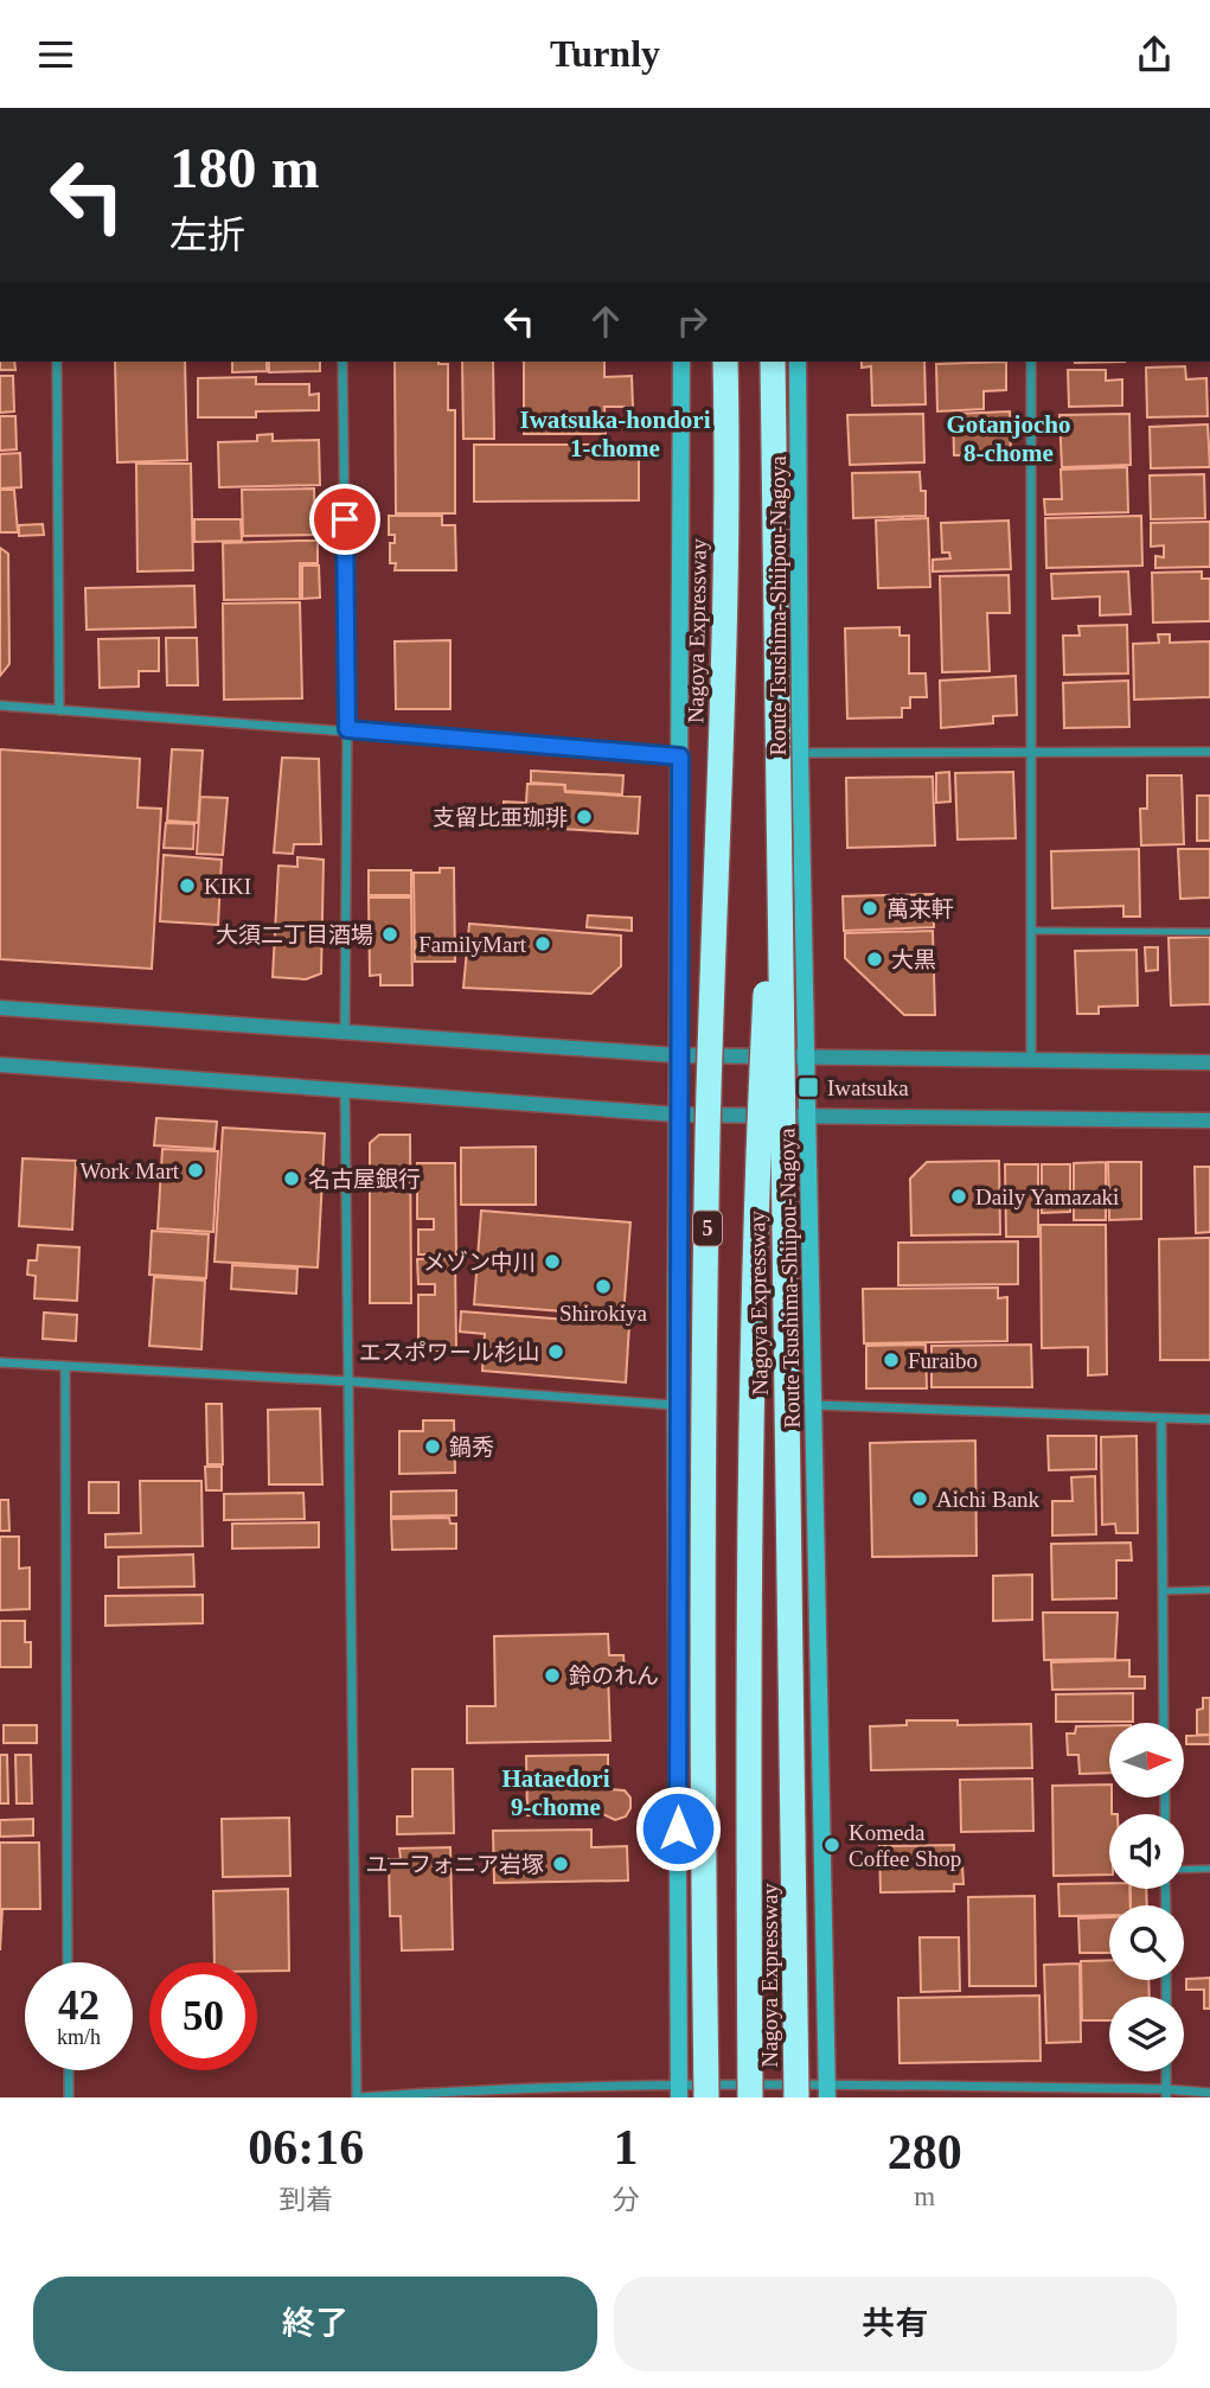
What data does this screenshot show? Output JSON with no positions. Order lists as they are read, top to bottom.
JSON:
{
  "streets": {
    "highway": ["Nagoya Expressway", "5"],
    "main road": ["Route Tsushima-Shiipou-Nagoya"]
  },
  "districts": ["Iwatsuka-hondori 1-chome", "Gotanjocho 8-chome", "Hataedori 9-chome"],
  "places": {
    "other": [
      "支留比亜珈琲",
      "KIKI",
      "萬来軒",
      "大須二丁目酒場",
      "FamilyMart",
      "大黒",
      "Work Mart",
      "名古屋銀行",
      "Daily Yamazaki",
      "メゾン中川",
      "Shirokiya",
      "エスポワール杉山",
      "Furaibo",
      "鍋秀",
      "Aichi Bank",
      "鈴のれん",
      "Komeda Coffee Shop",
      "ユーフォニア岩塚"
    ],
    "transit": ["Iwatsuka"]
  },
  "north": "right",
  "page": {
    "header": "Turnly",
    "turn": ["180 m", "左折"],
    "speed": "42 km/h",
    "limit": "50",
    "eta": [
      "06:16",
      "到着",
      "1",
      "分",
      "280",
      "m"
    ],
    "buttons": ["終了", "共有"]
  }
}
